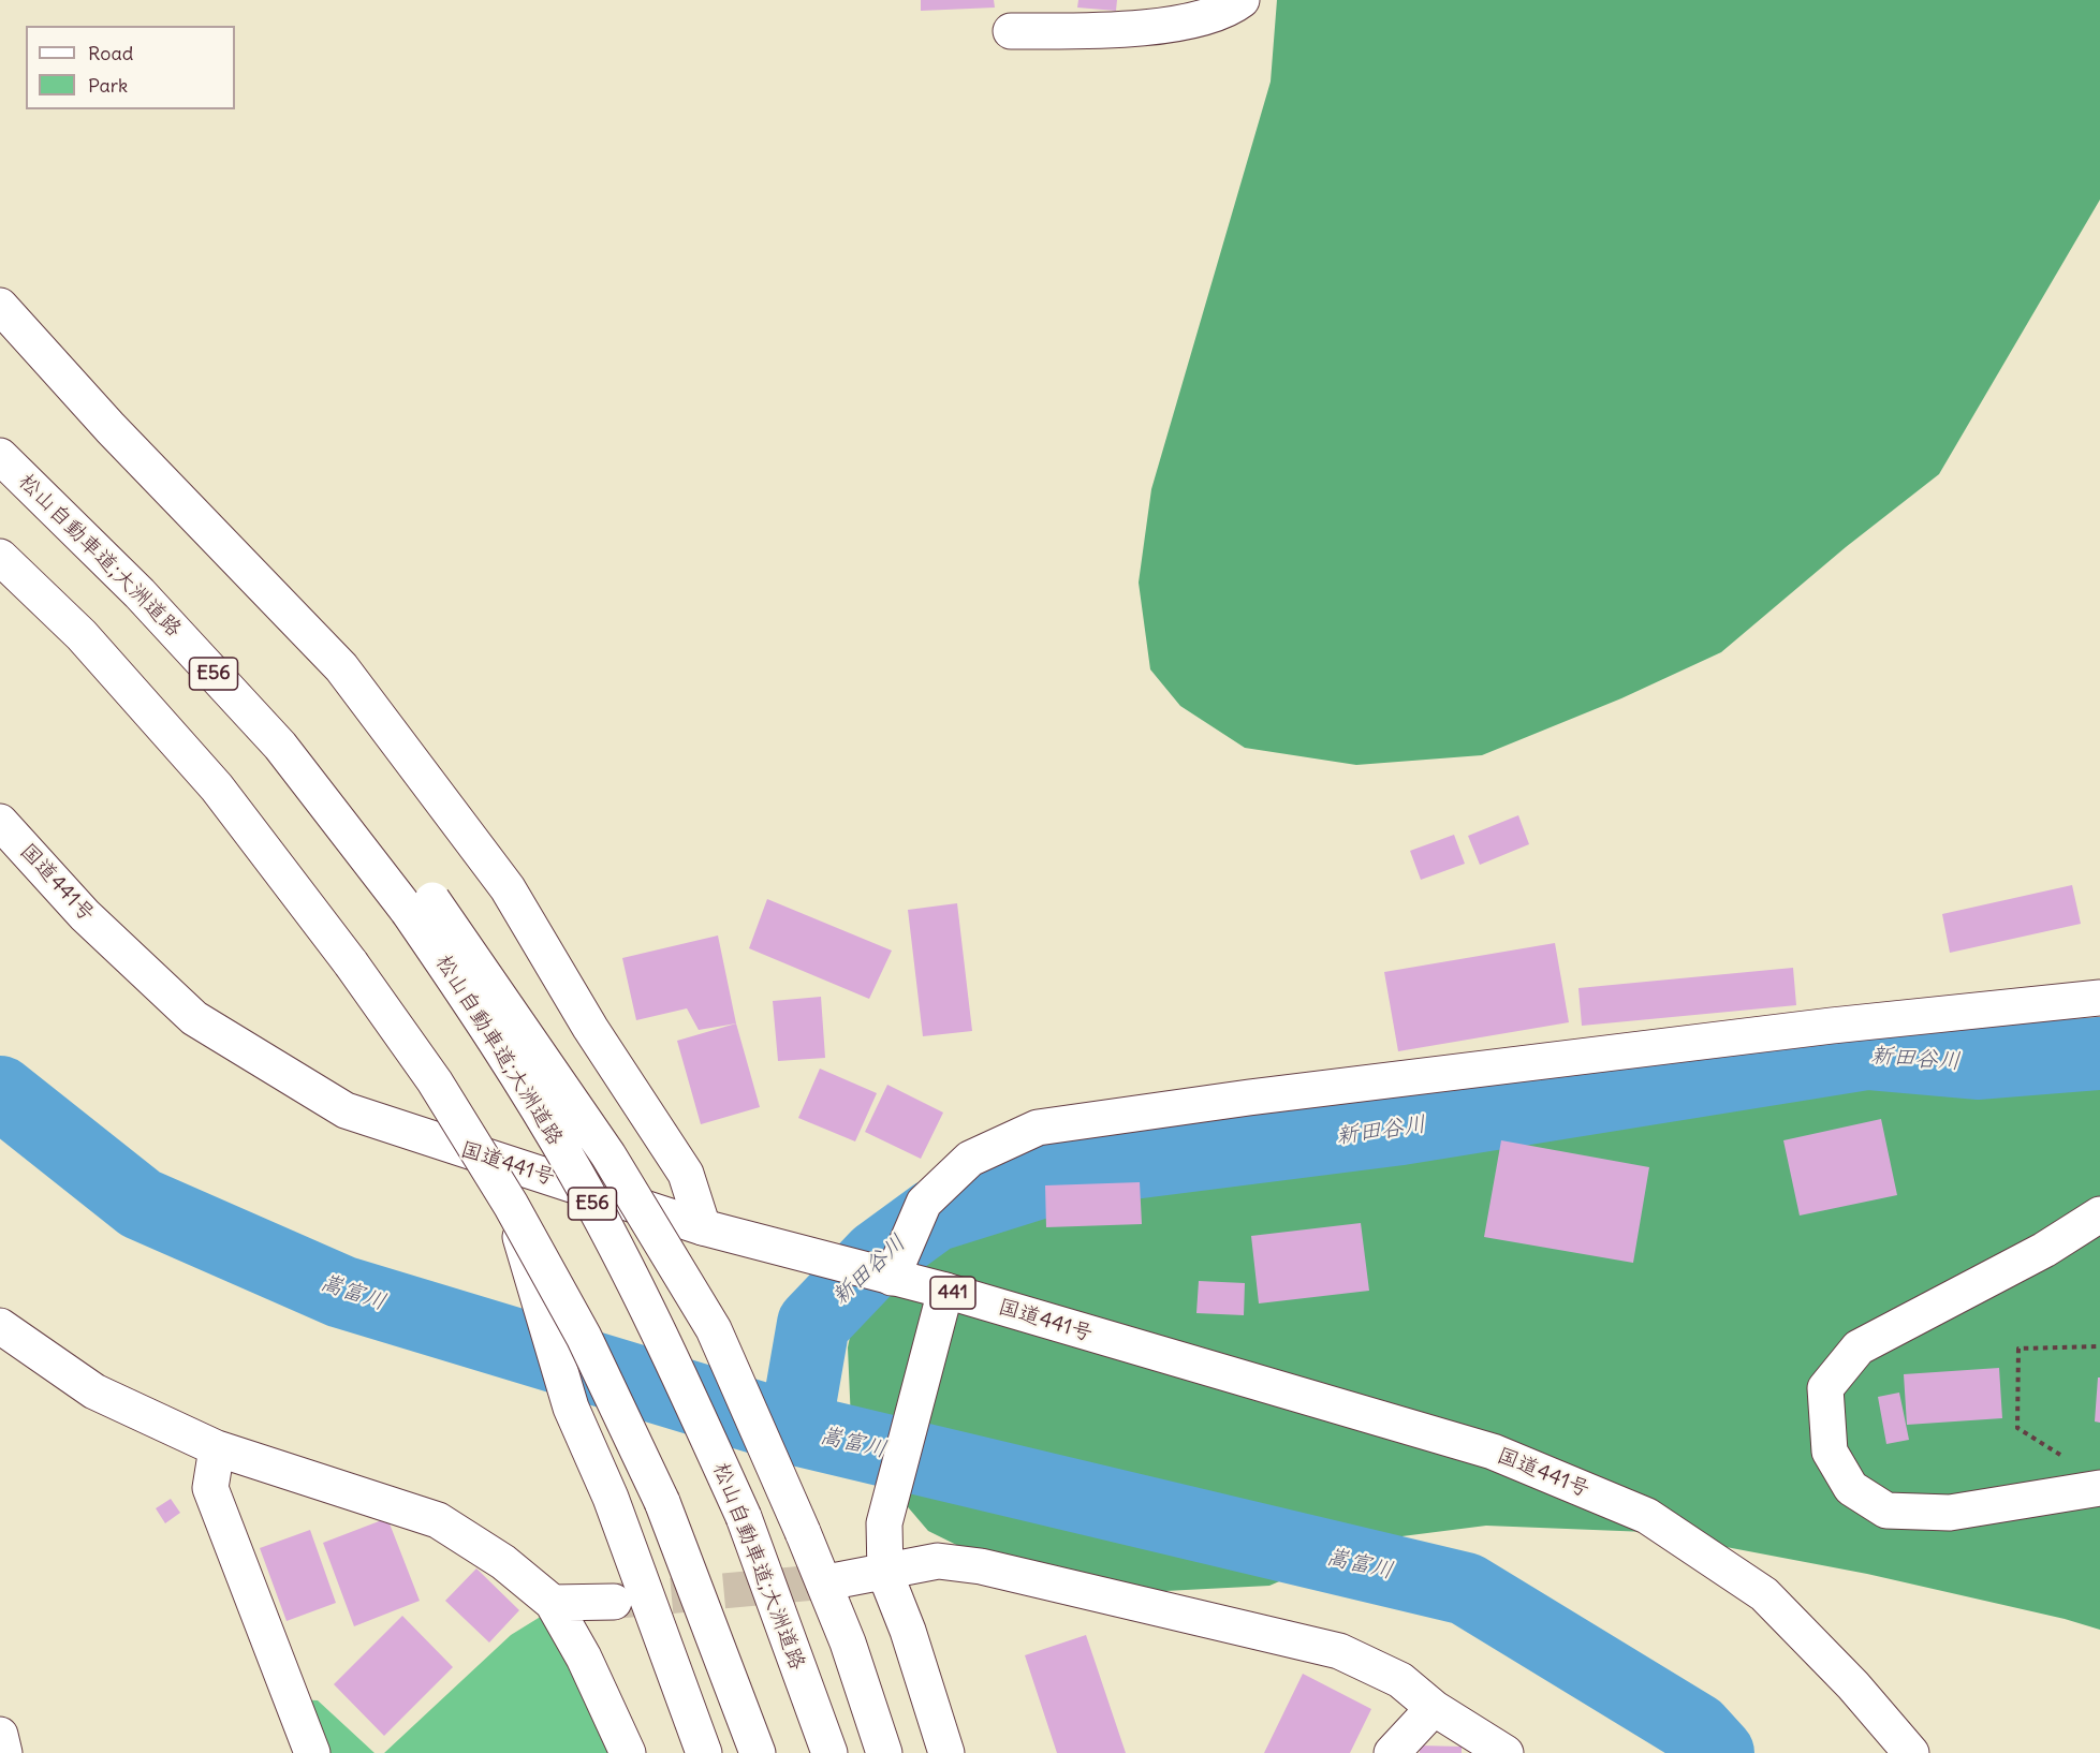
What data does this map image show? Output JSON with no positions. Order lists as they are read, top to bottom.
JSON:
{
  "streets": {
    "main road": [
      "松山自動車道;大洲道路",
      "E56",
      "国道441号",
      "441"
    ]
  },
  "water": ["新田谷川", "嵩富川"],
  "legend": ["Road", "Park"]
}
